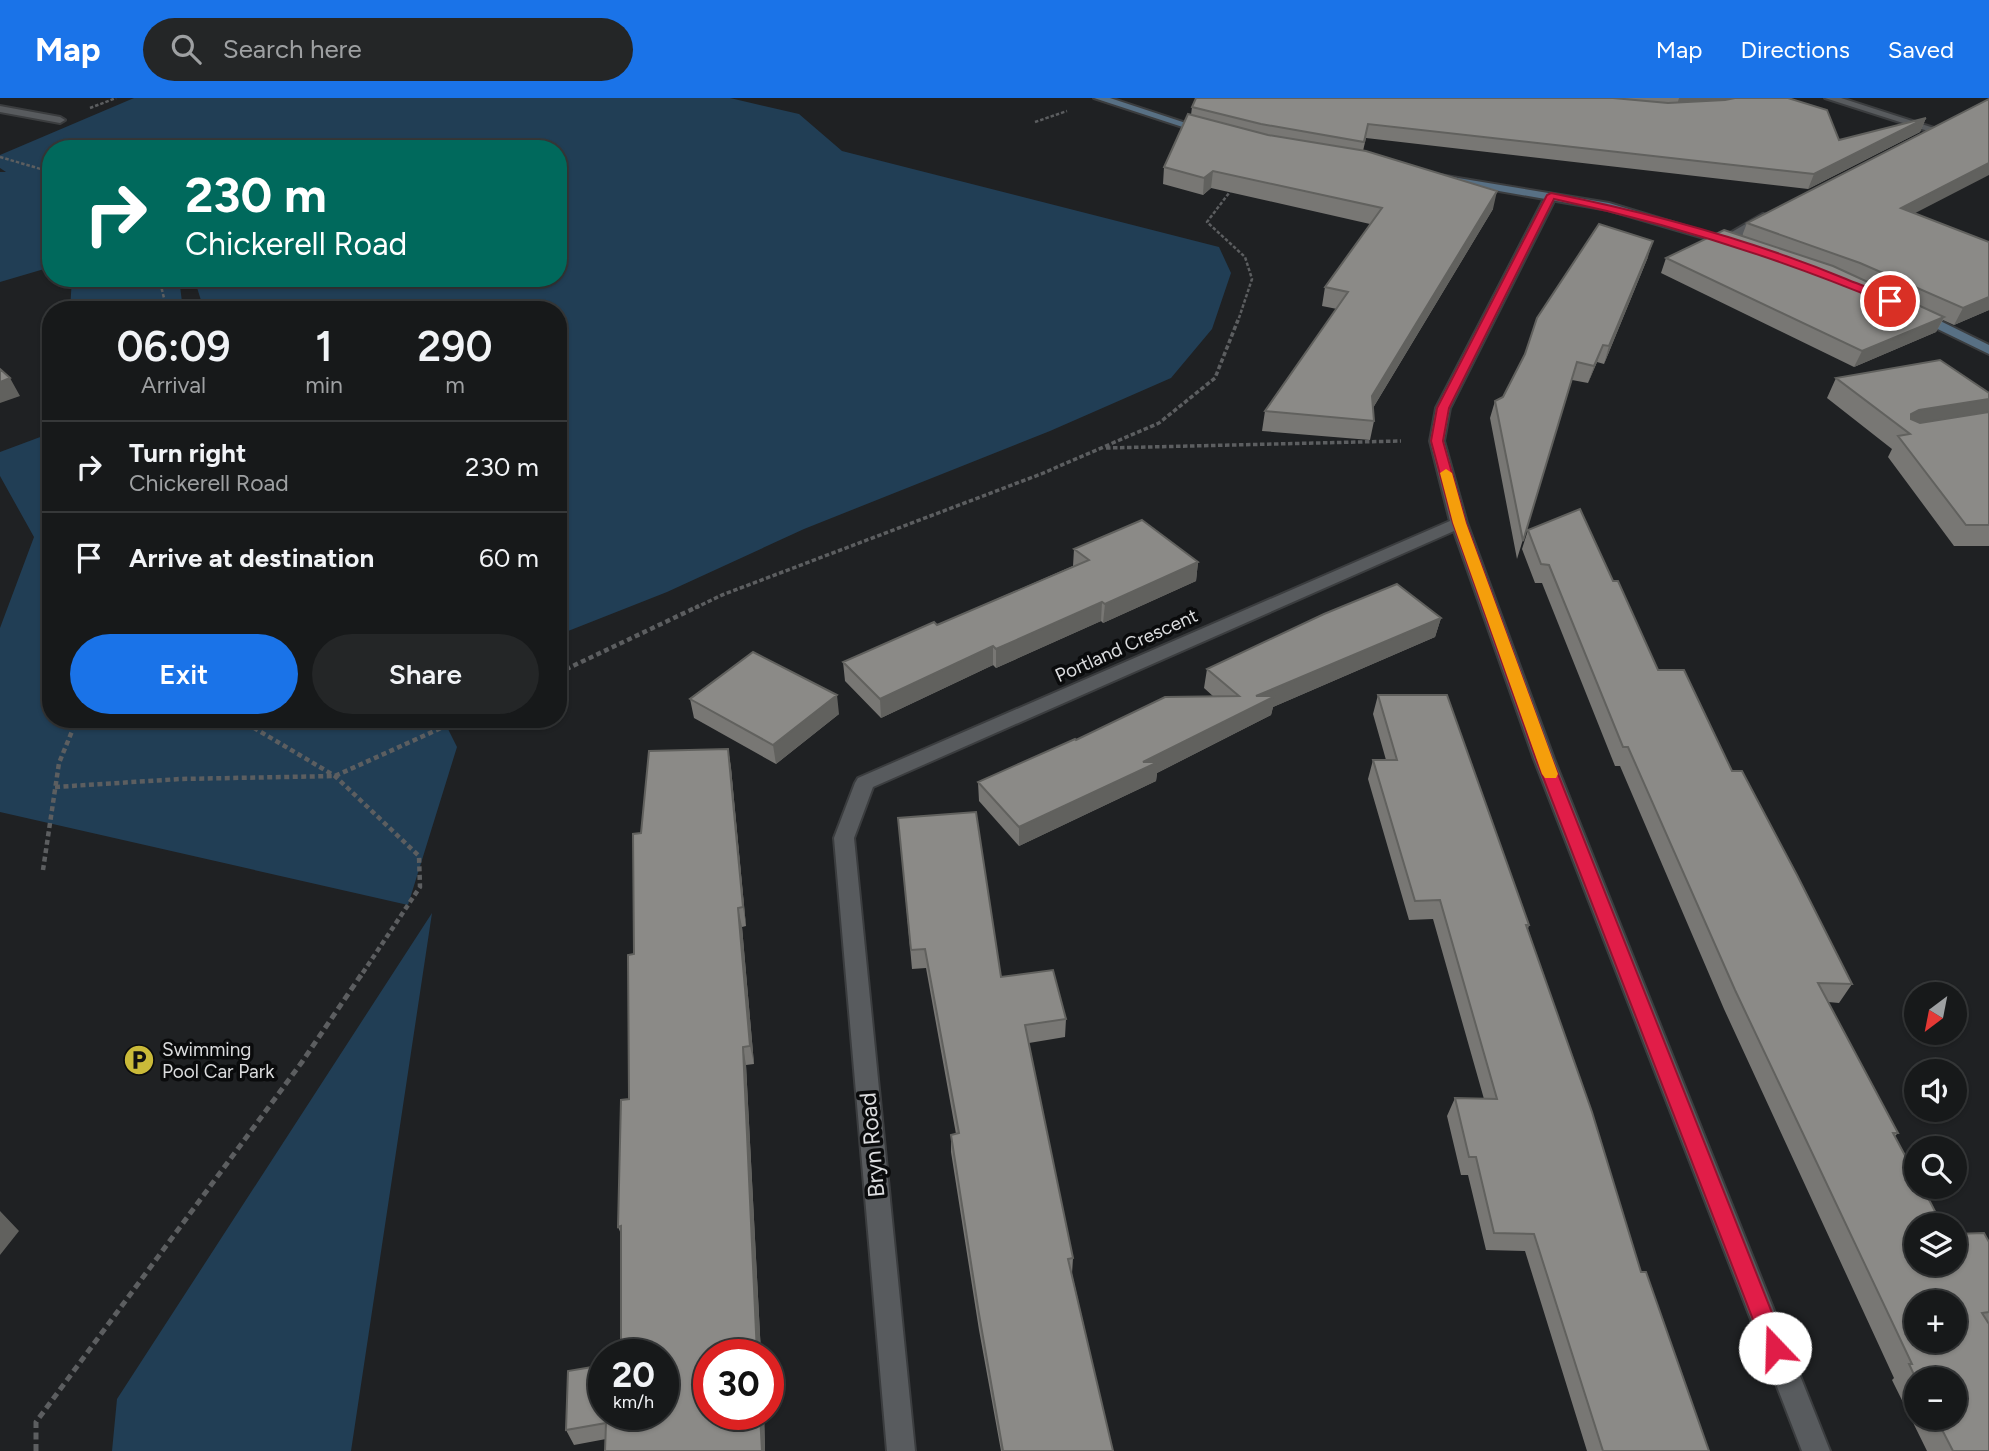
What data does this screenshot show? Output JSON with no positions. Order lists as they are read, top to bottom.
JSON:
{
  "streets": {
    "street": ["Portland Crescent", "Bryn Road"]
  },
  "crossings": [
    ["Portland Crescent", "Bryn Road"]
  ],
  "places": {
    "parking": ["Swimming Pool Car Park"]
  },
  "north": "bottom left",
  "page": {
    "header": "Map",
    "search": "Search here",
    "nav": ["Map", "Directions", "Saved"],
    "turn": ["230 m", "Chickerell Road"],
    "eta": [
      "06:09",
      "Arrival",
      "1",
      "min",
      "290",
      "m"
    ],
    "list": [
      {
        "name": "Turn right",
        "note": "Chickerell Road",
        "value": "230 m"
      },
      {
        "name": "Arrive at destination",
        "value": "60 m"
      }
    ],
    "buttons": ["Exit", "Share"],
    "map_buttons": ["+", "−"],
    "speed": "20 km/h",
    "limit": "30"
  }
}
